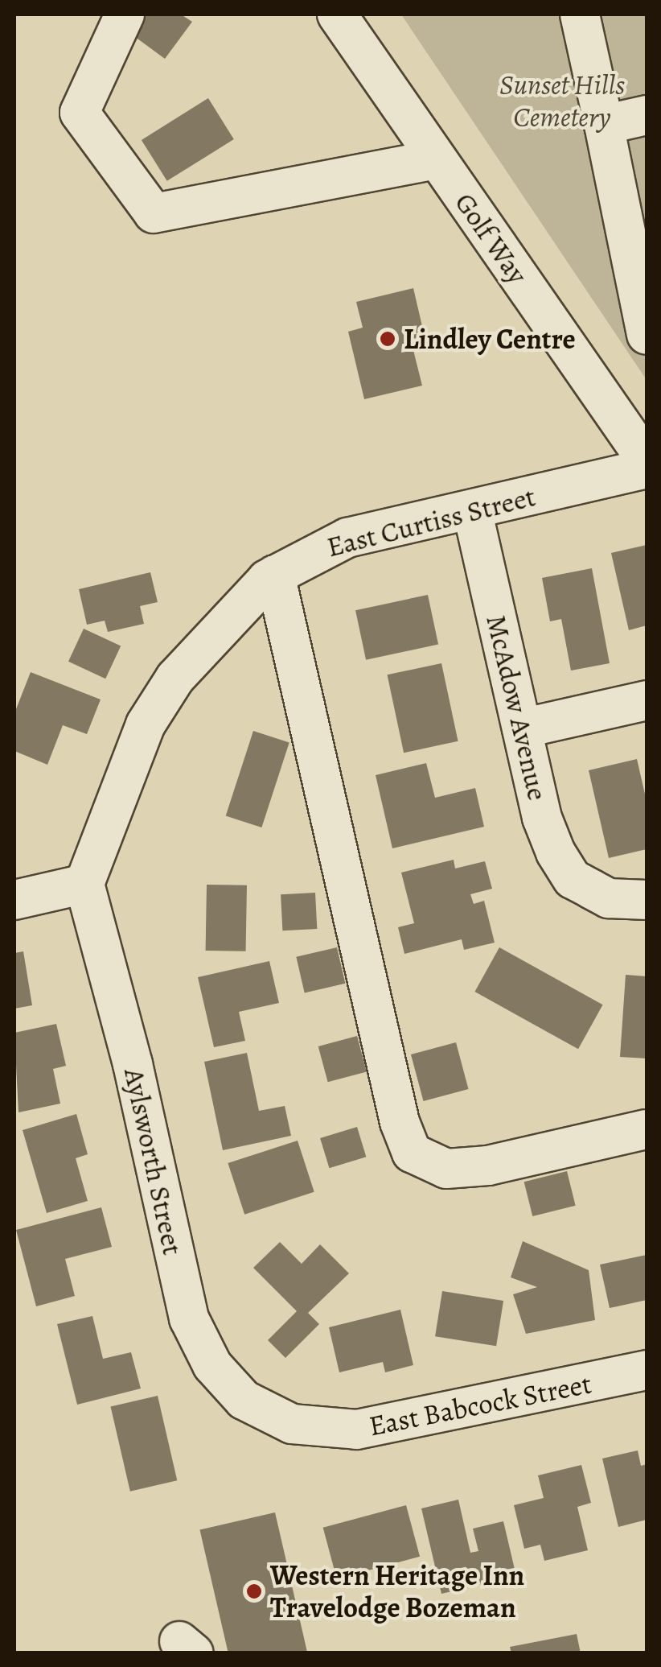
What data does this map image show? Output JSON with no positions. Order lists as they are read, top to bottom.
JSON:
{
  "streets": {
    "street": [
      "Golf Way",
      "East Curtiss Street",
      "McAdow Avenue",
      "Aylsworth Street",
      "East Babcock Street"
    ]
  },
  "crossings": [
    ["East Curtiss Street", "McAdow Avenue"],
    ["East Curtiss Street", "Aylsworth Street"],
    ["Aylsworth Street", "East Babcock Street"]
  ],
  "parks": ["Sunset Hills Cemetery"],
  "places": ["Lindley Centre", "Western Heritage Inn Travelodge Bozeman"]
}
